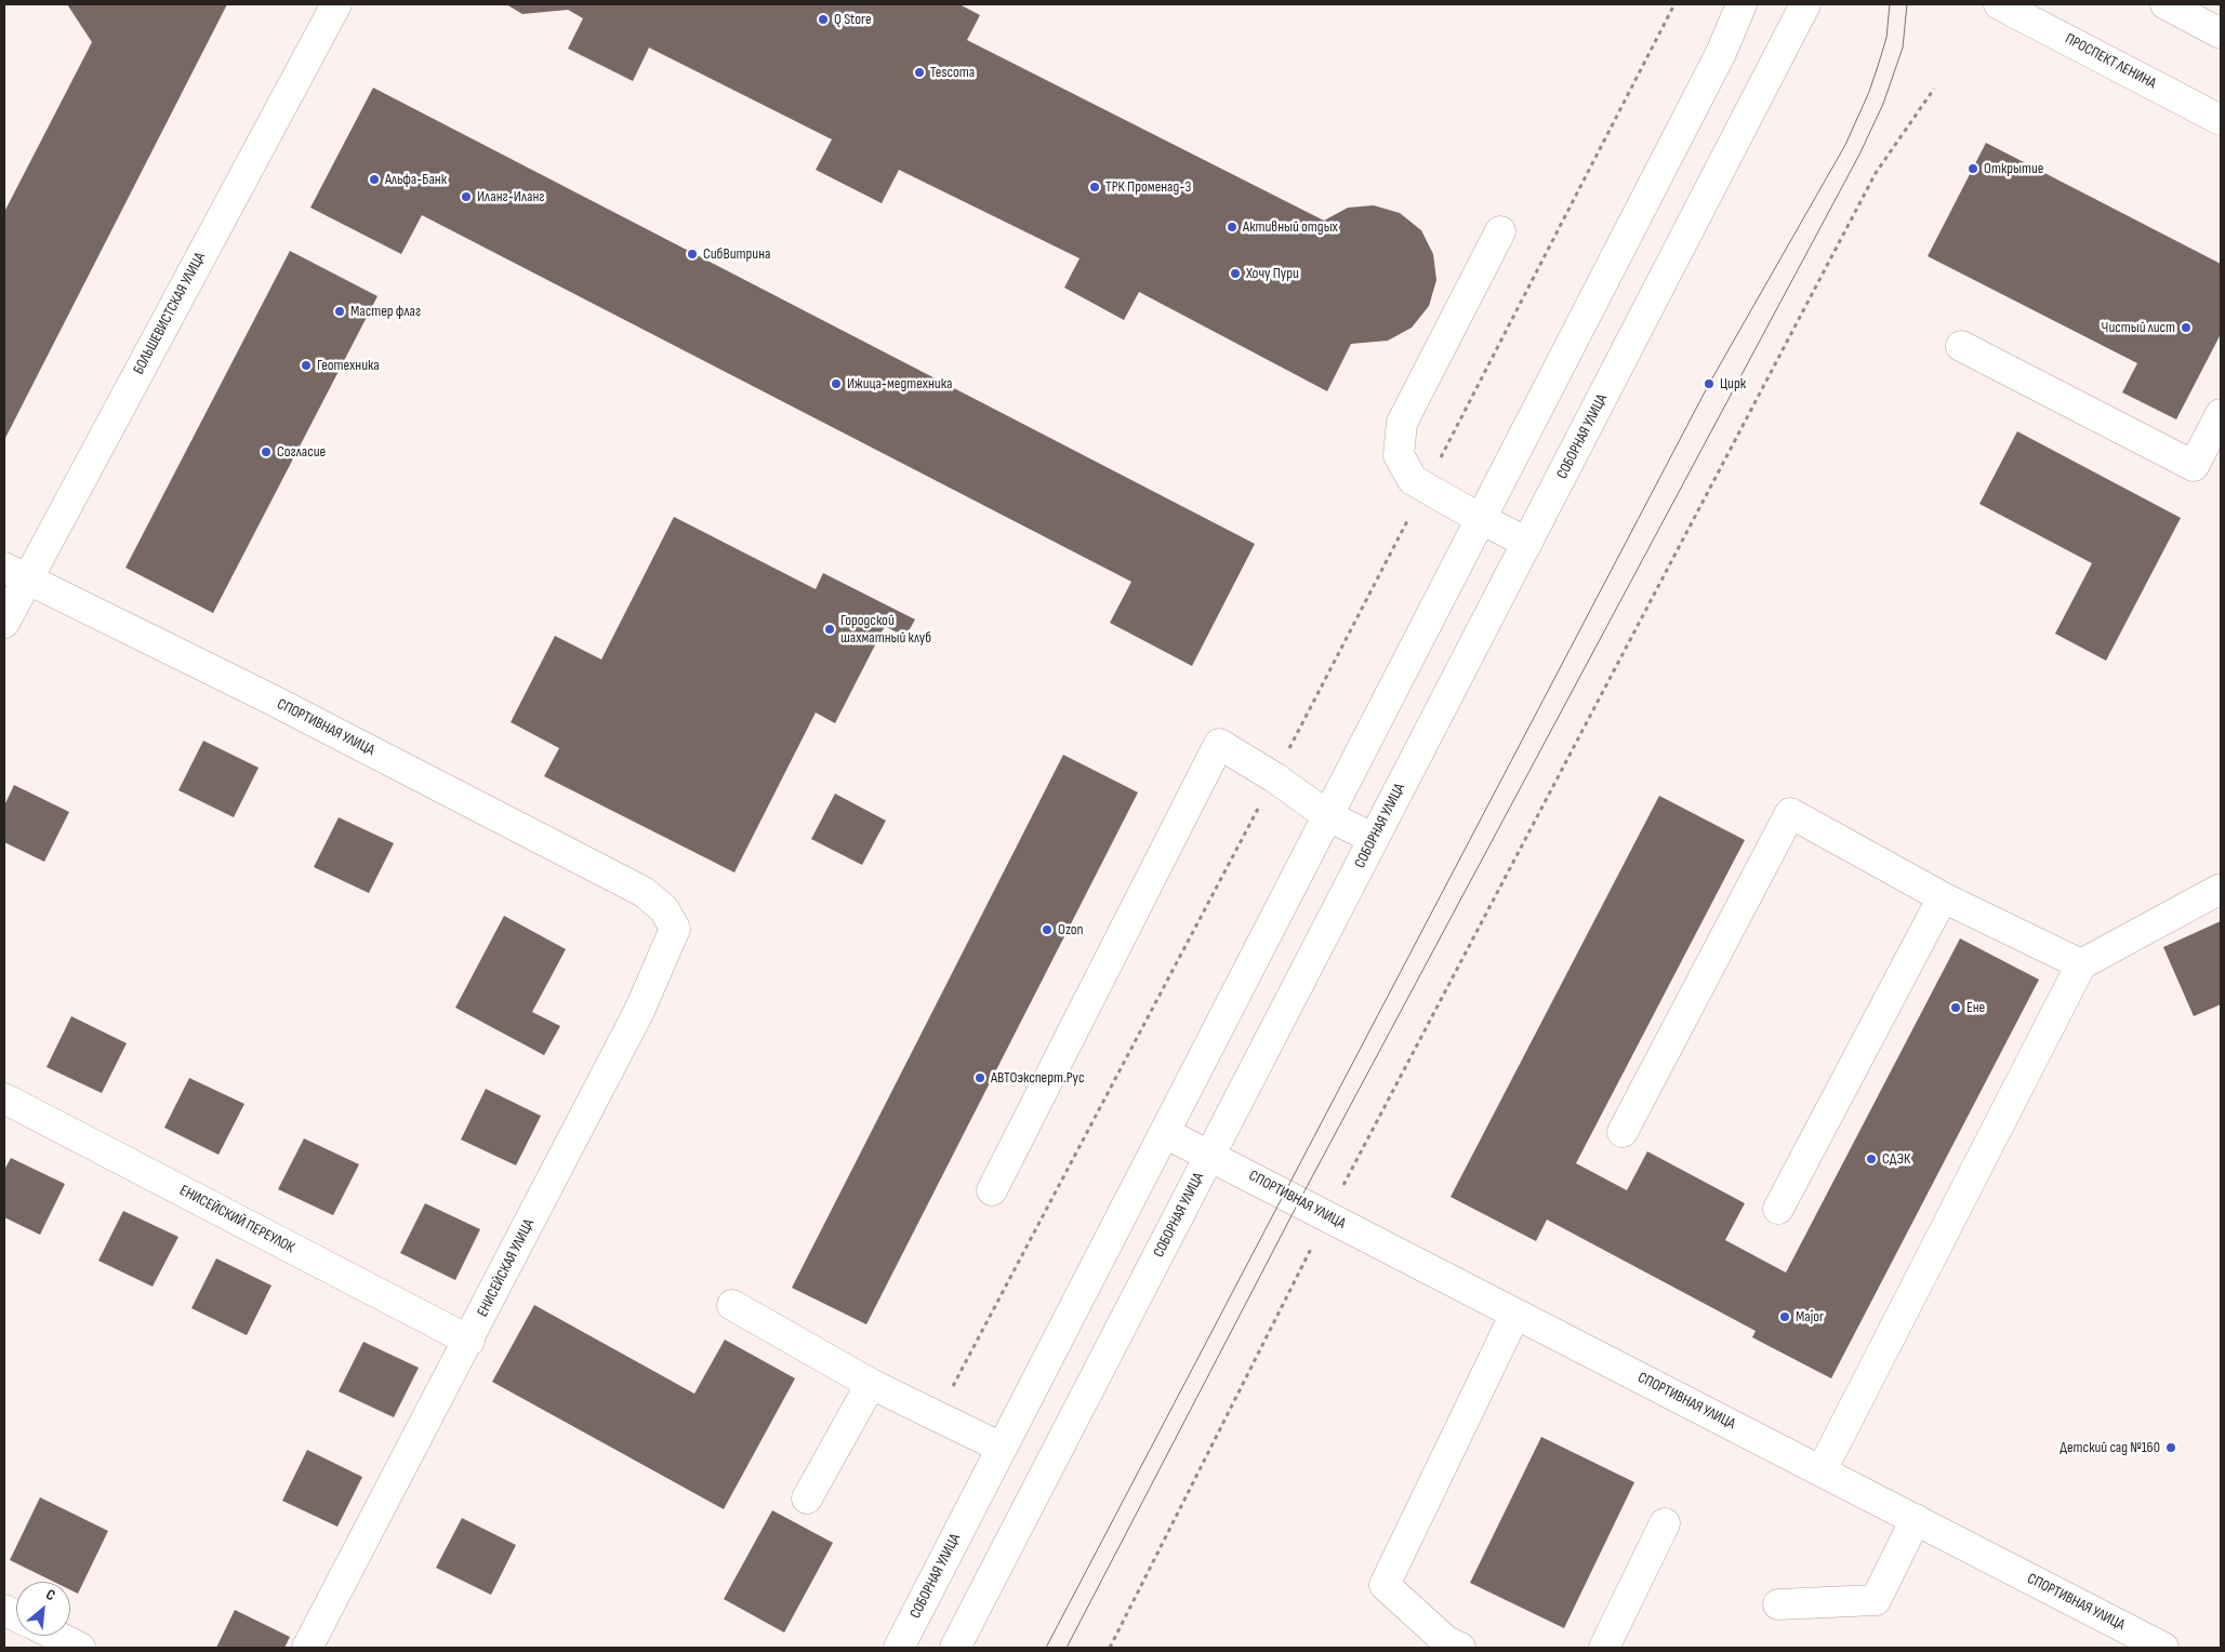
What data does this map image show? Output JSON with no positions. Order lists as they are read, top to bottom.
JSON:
{
  "streets": {
    "main road": [
      "ПРОСПЕКТ ЛЕНИНА",
      "БОЛЬШЕВИСТСКАЯ УЛИЦА",
      "СОБОРНАЯ УЛИЦА",
      "СПОРТИВНАЯ УЛИЦА",
      "ЕНИСЕЙСКИЙ ПЕРЕУЛОК",
      "ЕНИСЕЙСКАЯ УЛИЦА"
    ]
  },
  "crossings": [
    ["БОЛЬШЕВИСТСКАЯ УЛИЦА", "СПОРТИВНАЯ УЛИЦА"],
    ["СОБОРНАЯ УЛИЦА", "СПОРТИВНАЯ УЛИЦА"],
    ["СПОРТИВНАЯ УЛИЦА", "ЕНИСЕЙСКАЯ УЛИЦА"],
    ["ЕНИСЕЙСКИЙ ПЕРЕУЛОК", "ЕНИСЕЙСКАЯ УЛИЦА"]
  ],
  "places": [
    "Q Store",
    "Tescoma",
    "Открытие",
    "Альфа-Банк",
    "ТРК Променад-3",
    "Иланг-Иланг",
    "Активный отдых",
    "СибВитрина",
    "Хочу Пури",
    "Мастер флаг",
    "Чистый лист",
    "Геотехника",
    "Ижица-медтехника",
    "Цирк",
    "Согласие",
    "Городской шахматный клуб",
    "Ozon",
    "Ене",
    "АВТОэксперт.Рус",
    "СДЭК",
    "Major",
    "Детский сад №160"
  ],
  "north": "top right"
}
